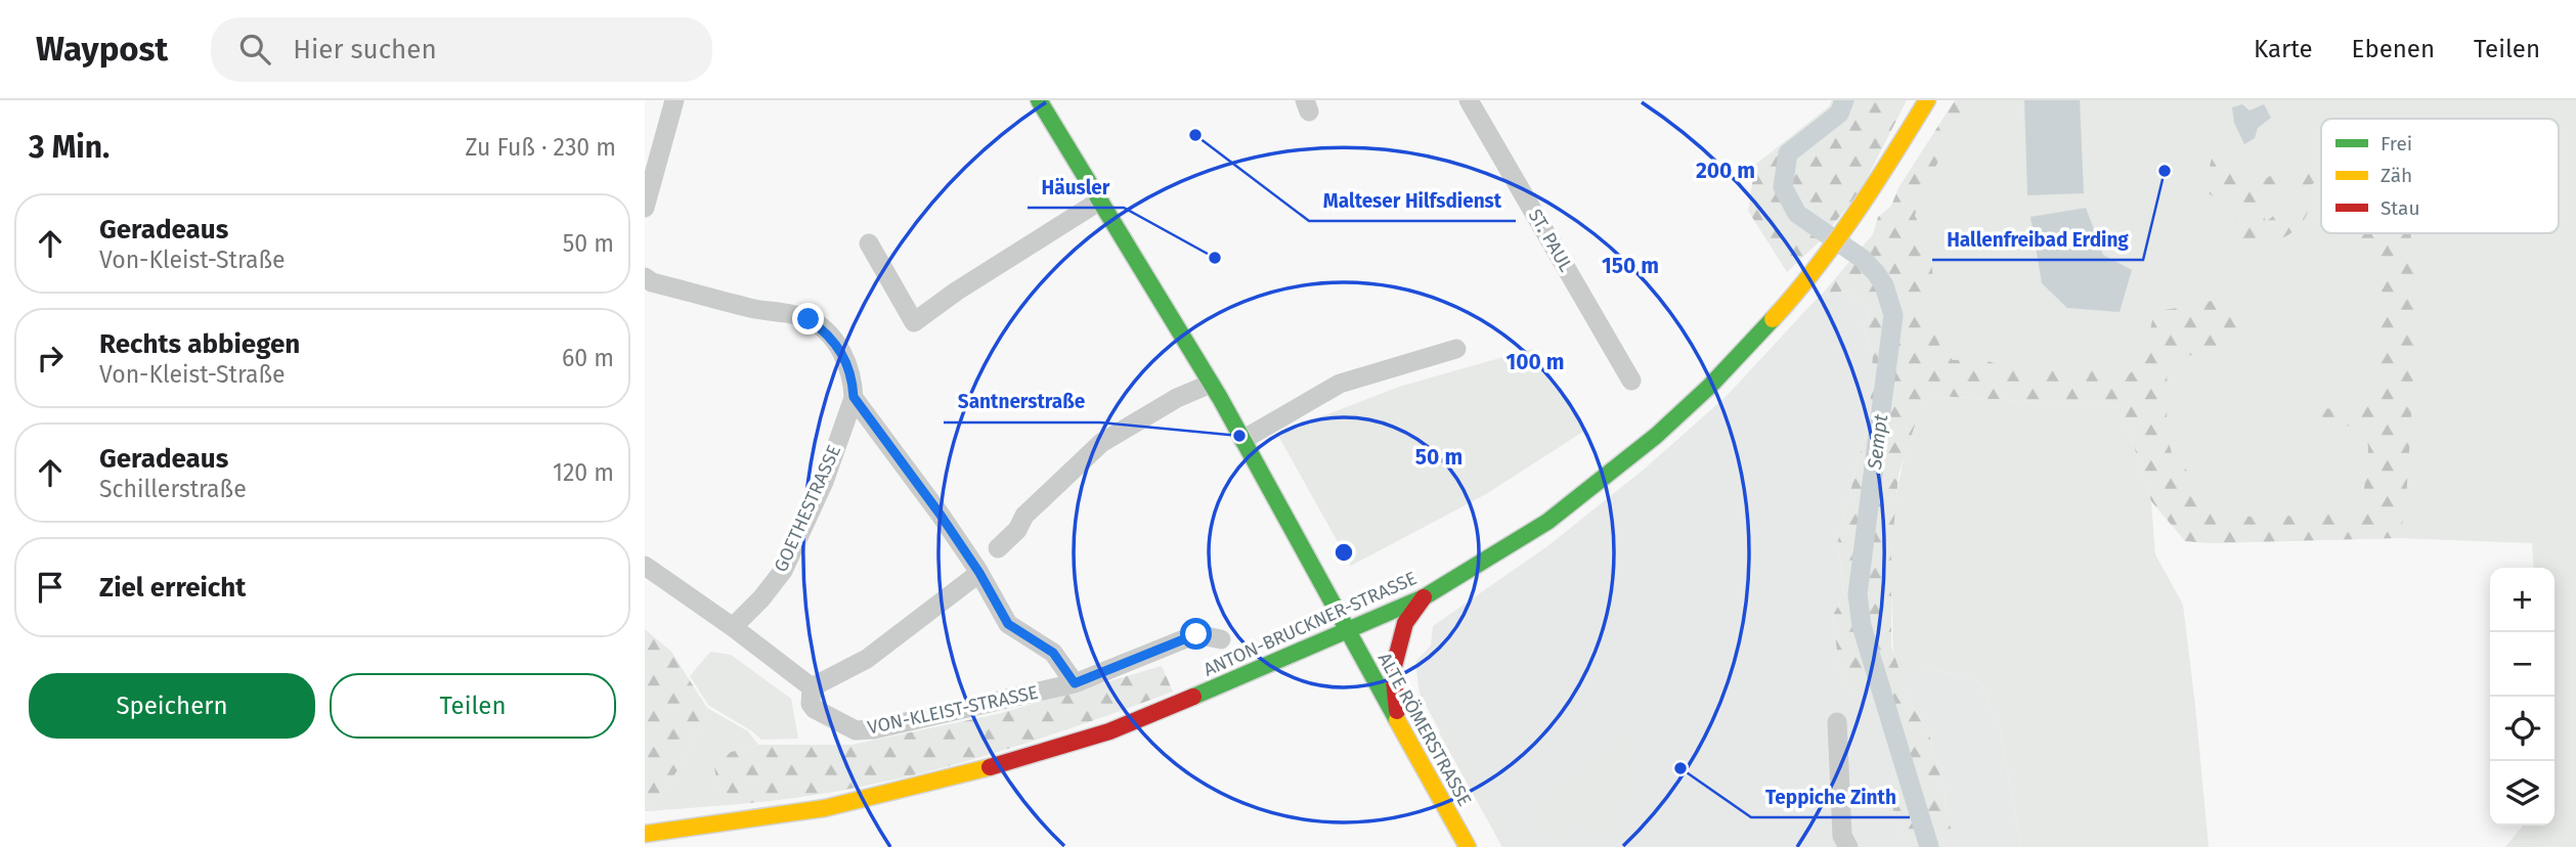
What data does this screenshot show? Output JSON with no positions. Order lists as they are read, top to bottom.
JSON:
{
  "streets": {
    "main road": ["ANTON-BRUCKNER-STRASSE", "ALTE RÖMERSTRASSE"],
    "street": ["ST. PAUL", "GOETHESTRASSE", "VON-KLEIST-STRASSE"]
  },
  "crossings": [
    ["ANTON-BRUCKNER-STRASSE", "ALTE RÖMERSTRASSE"]
  ],
  "water": ["Sempt"],
  "places": [
    "Malteser Hilfsdienst",
    "Hallenfreibad Erding",
    "Häusler",
    "Santnerstraße",
    "Teppiche Zinth"
  ],
  "legend": ["Frei", "Zäh", "Stau"],
  "page": {
    "header": "Waypost",
    "search": "Hier suchen",
    "nav": ["Karte", "Ebenen", "Teilen"],
    "heading": ["3 Min.", "Zu Fuß · 230 m"],
    "list": [
      ["Geradeaus", "Von-Kleist-Straße", "50 m"],
      ["Rechts abbiegen", "Von-Kleist-Straße", "60 m"],
      ["Geradeaus", "Schillerstraße", "120 m"],
      "Ziel erreicht"
    ],
    "map_buttons": ["+", "−"],
    "buttons": ["Speichern", "Teilen"]
  },
  "rings": [
    "200 m",
    "150 m",
    "100 m",
    "50 m"
  ]
}
